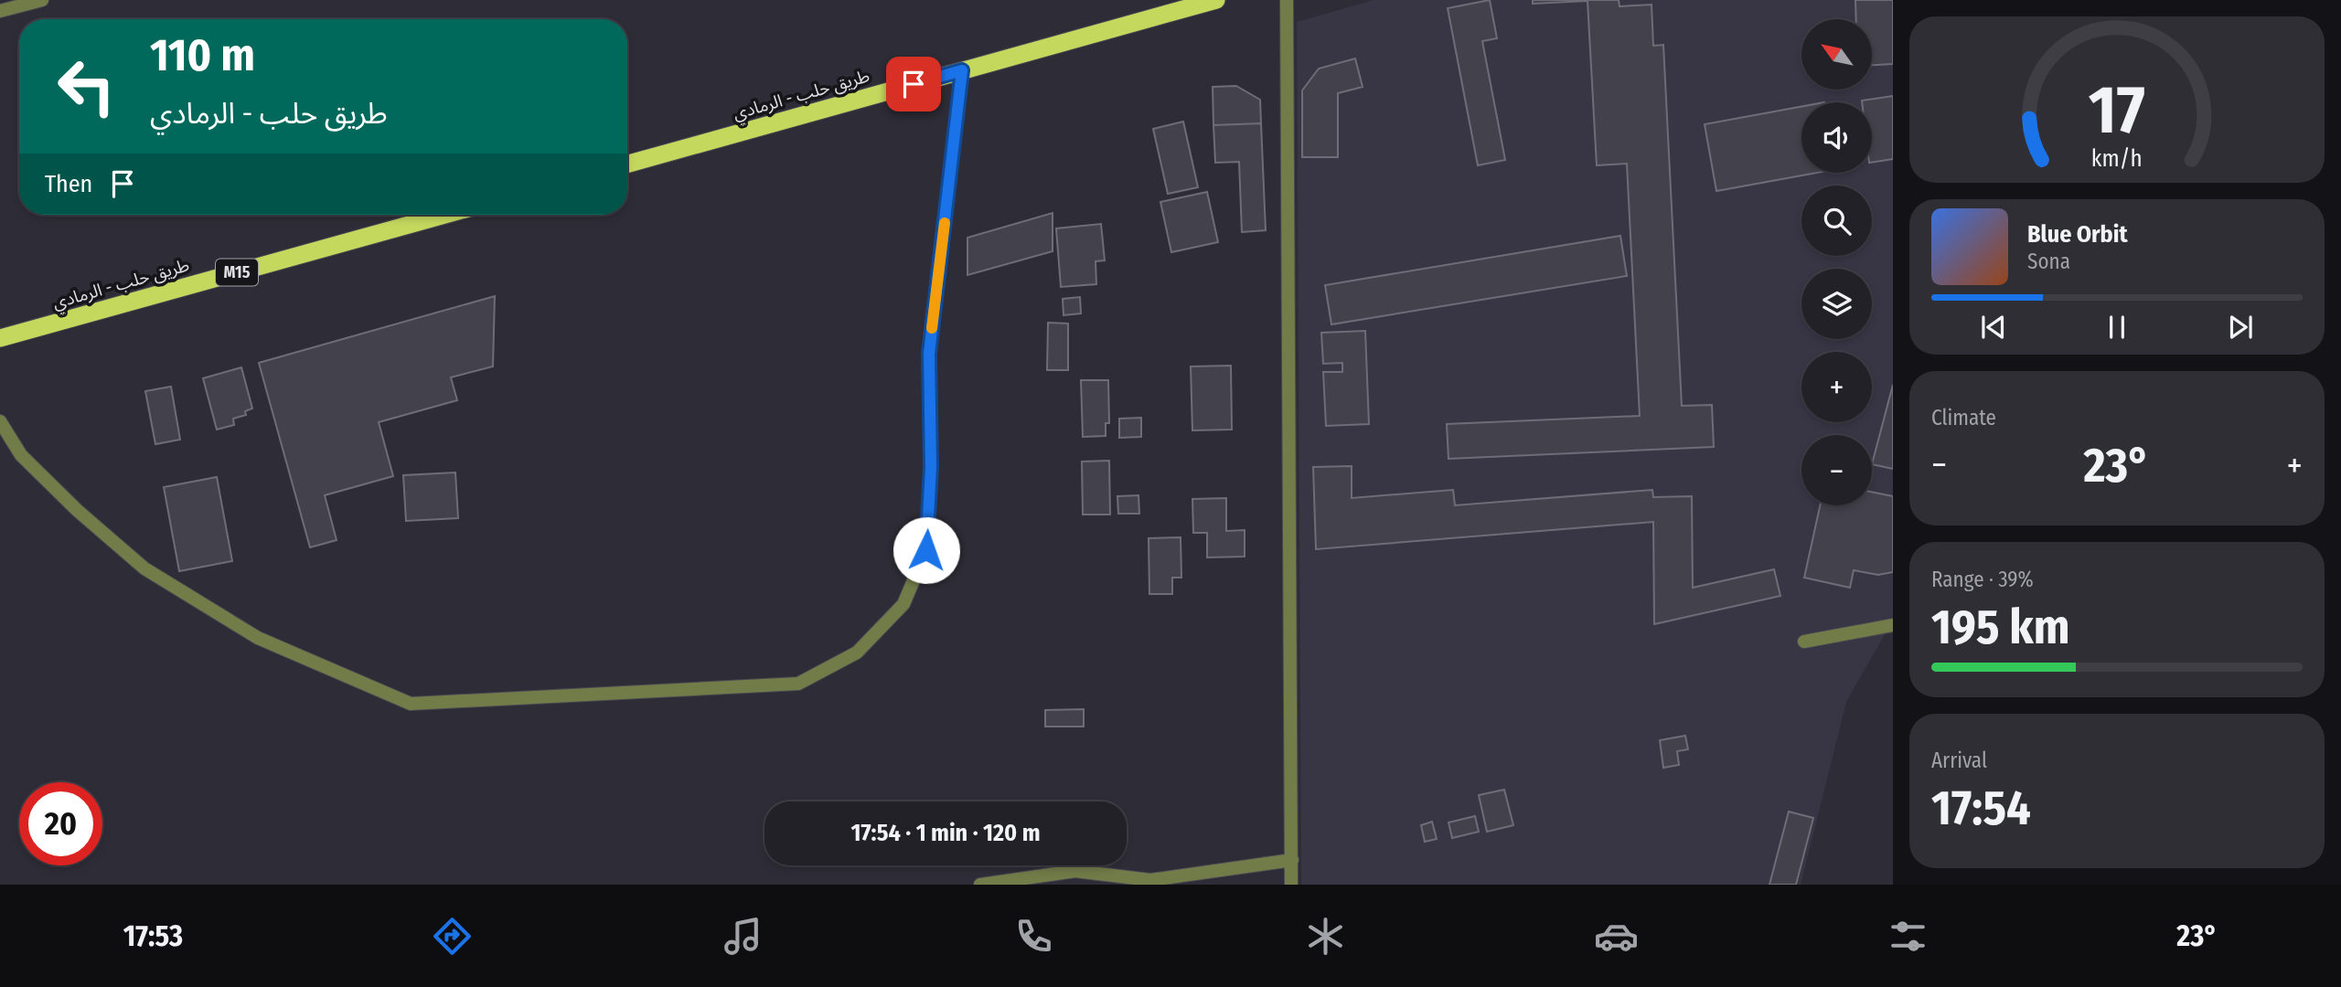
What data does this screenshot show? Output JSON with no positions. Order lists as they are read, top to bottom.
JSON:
{
  "streets": {
    "highway": ["طريق حلب - الرمادي", "M15"]
  },
  "north": "top left",
  "page": {
    "map_buttons": ["+", "−"],
    "turn": ["110 m", "طريق حلب - الرمادي"],
    "then": "Then",
    "song": ["Blue Orbit", "Sona"],
    "tile": [
      "Climate",
      ["Range · 39%", "195 km"],
      ["Arrival", "17:54"]
    ],
    "heat": ["−", "23°", "+"],
    "limit": "20",
    "trip": "17:54 · 1 min · 120 m",
    "tabs": ["17:53", "23°"],
    "gauge": ["17", "km/h"]
  }
}
